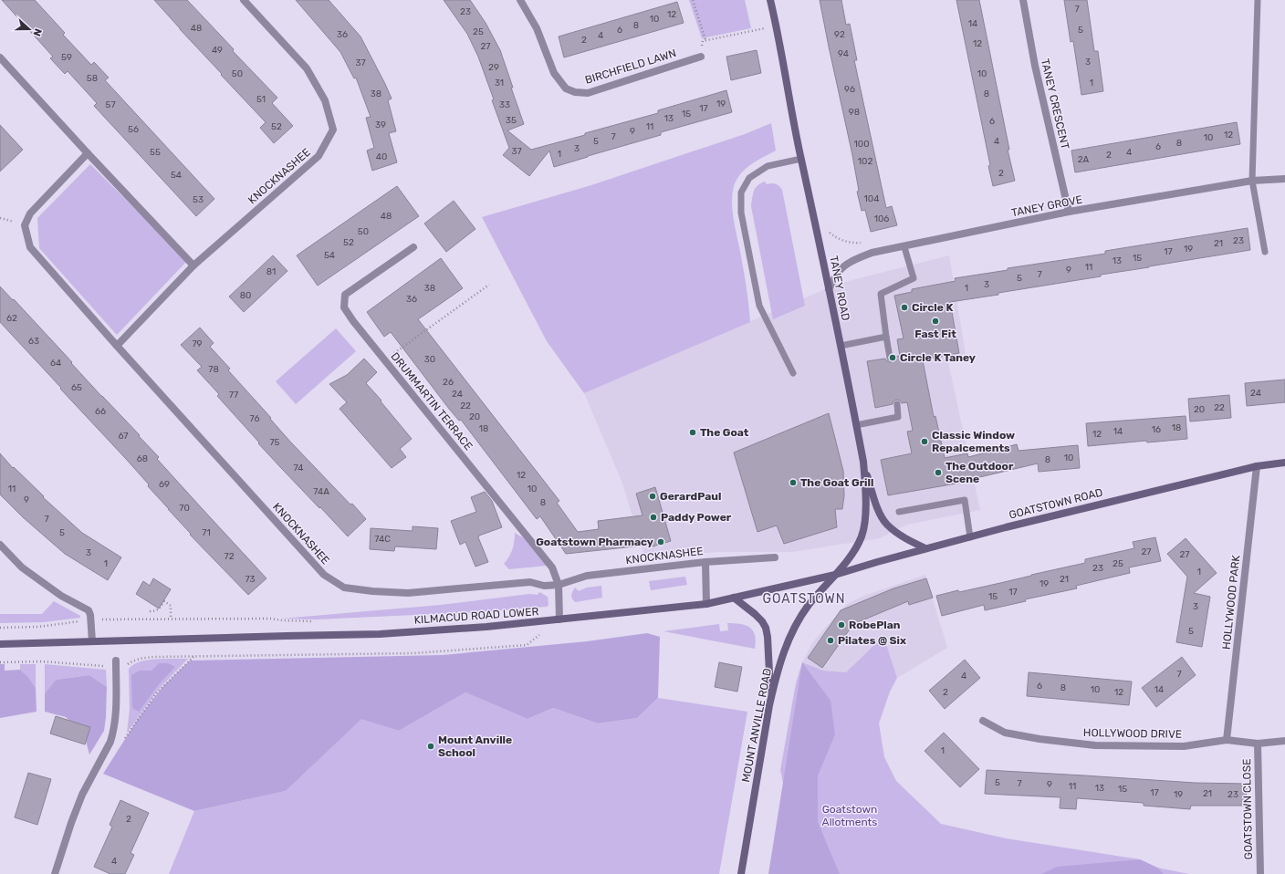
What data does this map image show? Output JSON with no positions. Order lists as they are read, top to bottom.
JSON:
{
  "streets": {
    "main road": [
      "TANEY ROAD",
      "GOATSTOWN ROAD",
      "KILMACUD ROAD LOWER",
      "MOUNT ANVILLE ROAD"
    ],
    "street": [
      "BIRCHFIELD LAWN",
      "TANEY CRESCENT",
      "KNOCKNASHEE",
      "TANEY GROVE",
      "DRUMMARTIN TERRACE",
      "HOLLYWOOD PARK",
      "HOLLYWOOD DRIVE",
      "GOATSTOWN CLOSE"
    ]
  },
  "crossings": [
    ["TANEY CRESCENT", "TANEY GROVE"],
    ["KNOCKNASHEE", "DRUMMARTIN TERRACE"],
    ["TANEY GROVE", "TANEY ROAD"],
    ["TANEY ROAD", "GOATSTOWN ROAD"],
    ["TANEY ROAD", "KILMACUD ROAD LOWER"],
    ["TANEY ROAD", "MOUNT ANVILLE ROAD"],
    ["GOATSTOWN ROAD", "HOLLYWOOD PARK"],
    ["GOATSTOWN ROAD", "KILMACUD ROAD LOWER"],
    ["GOATSTOWN ROAD", "MOUNT ANVILLE ROAD"],
    ["HOLLYWOOD PARK", "HOLLYWOOD DRIVE"],
    ["KILMACUD ROAD LOWER", "MOUNT ANVILLE ROAD"],
    ["HOLLYWOOD DRIVE", "GOATSTOWN CLOSE"]
  ],
  "districts": ["GOATSTOWN"],
  "parks": ["Goatstown Allotments"],
  "places": [
    "Circle K",
    "Fast Fit",
    "Circle K Taney",
    "The Goat",
    "Classic Window Repalcements",
    "The Outdoor Scene",
    "The Goat Grill",
    "GerardPaul",
    "Paddy Power",
    "Goatstown Pharmacy",
    "RobePlan",
    "Pilates @ Six",
    "Mount Anville School"
  ],
  "house_numbers": [
    "7",
    "23",
    "12",
    "10",
    "14",
    "8",
    "48",
    "6",
    "5",
    "25",
    "36",
    "92",
    "4",
    "2",
    "12",
    "27",
    "49",
    "94",
    "59",
    "3",
    "37",
    "29",
    "50",
    "10",
    "58",
    "31",
    "1",
    "96",
    "38",
    "8",
    "51",
    "19",
    "57",
    "33",
    "17",
    "98",
    "15",
    "13",
    "35",
    "6",
    "39",
    "52",
    "11",
    "56",
    "9",
    "12",
    "7",
    "10",
    "5",
    "4",
    "8",
    "100",
    "6",
    "3",
    "37",
    "55",
    "4",
    "1",
    "2",
    "40",
    "2A",
    "102",
    "2",
    "54",
    "104",
    "53",
    "48",
    "106",
    "50",
    "23",
    "52",
    "21",
    "19",
    "17",
    "54",
    "15",
    "13",
    "11",
    "9",
    "81",
    "7",
    "5",
    "3",
    "38",
    "1",
    "80",
    "36",
    "62",
    "63",
    "79",
    "30",
    "64",
    "78",
    "26",
    "65",
    "24",
    "24",
    "77",
    "22",
    "22",
    "20",
    "66",
    "20",
    "76",
    "18",
    "18",
    "16",
    "14",
    "12",
    "67",
    "75",
    "10",
    "68",
    "8",
    "74",
    "12",
    "69",
    "11",
    "10",
    "74A",
    "9",
    "8",
    "70",
    "7",
    "5",
    "71",
    "74C",
    "27",
    "3",
    "27",
    "72",
    "1",
    "25",
    "23",
    "1",
    "73",
    "21",
    "19",
    "17",
    "15",
    "3",
    "5",
    "7",
    "4",
    "6",
    "8",
    "10",
    "14",
    "2",
    "12",
    "1",
    "5",
    "7",
    "9",
    "11",
    "13",
    "15",
    "17",
    "21",
    "19",
    "23",
    "2",
    "4"
  ],
  "north": "right"
}
